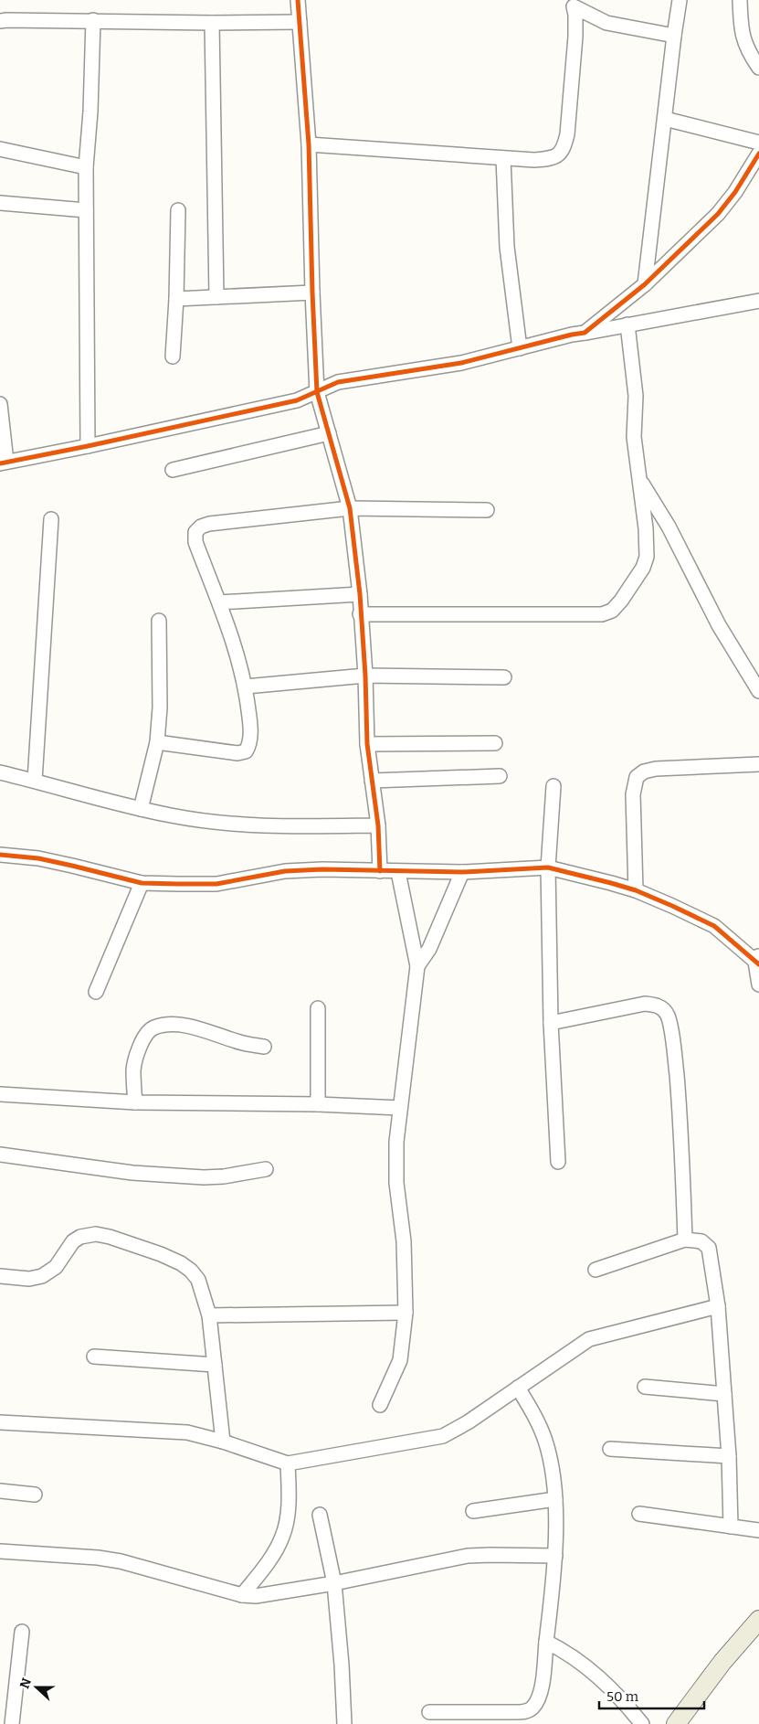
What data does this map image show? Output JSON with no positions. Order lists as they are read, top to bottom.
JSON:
{
  "scale_bar": "50 m",
  "north": "left"
}
